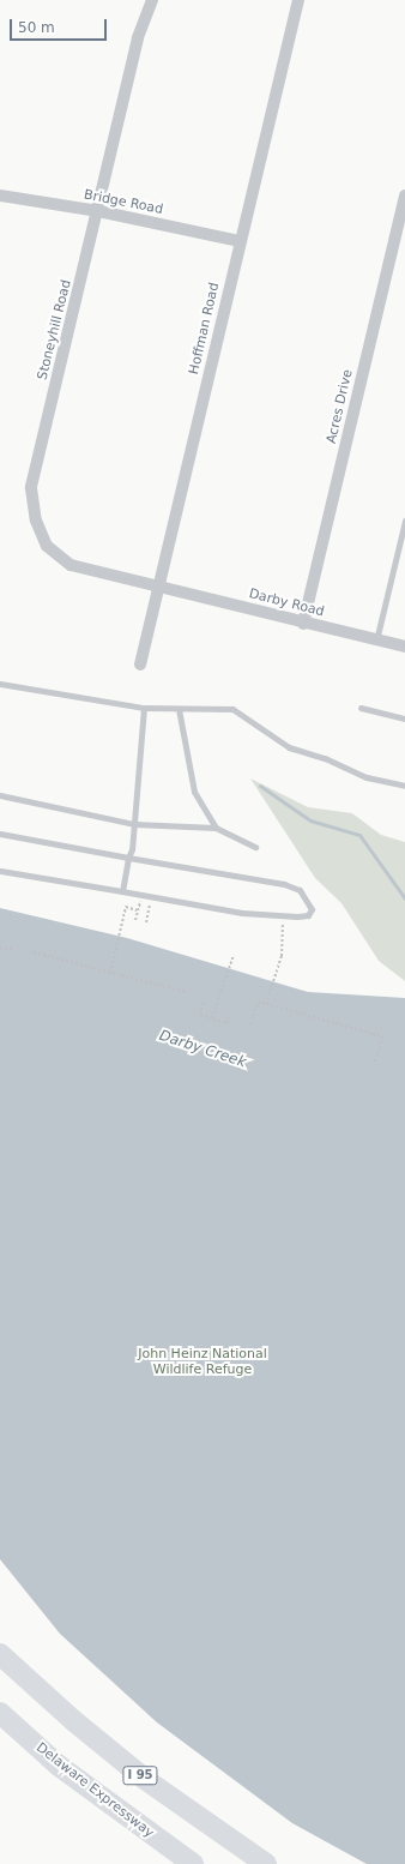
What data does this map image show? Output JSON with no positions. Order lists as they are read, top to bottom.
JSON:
{
  "streets": {
    "highway": ["I 95", "Delaware Expressway"],
    "street": [
      "Bridge Road",
      "Hoffman Road",
      "Stoneyhill Road",
      "Acres Drive",
      "Darby Road"
    ]
  },
  "crossings": [
    ["Bridge Road", "Hoffman Road"],
    ["Bridge Road", "Stoneyhill Road"],
    ["Hoffman Road", "Stoneyhill Road"],
    ["Hoffman Road", "Darby Road"],
    ["Stoneyhill Road", "Darby Road"],
    ["Acres Drive", "Darby Road"]
  ],
  "water": ["Darby Creek"],
  "parks": ["John Heinz National Wildlife Refuge"],
  "scale_bar": "50 m"
}
